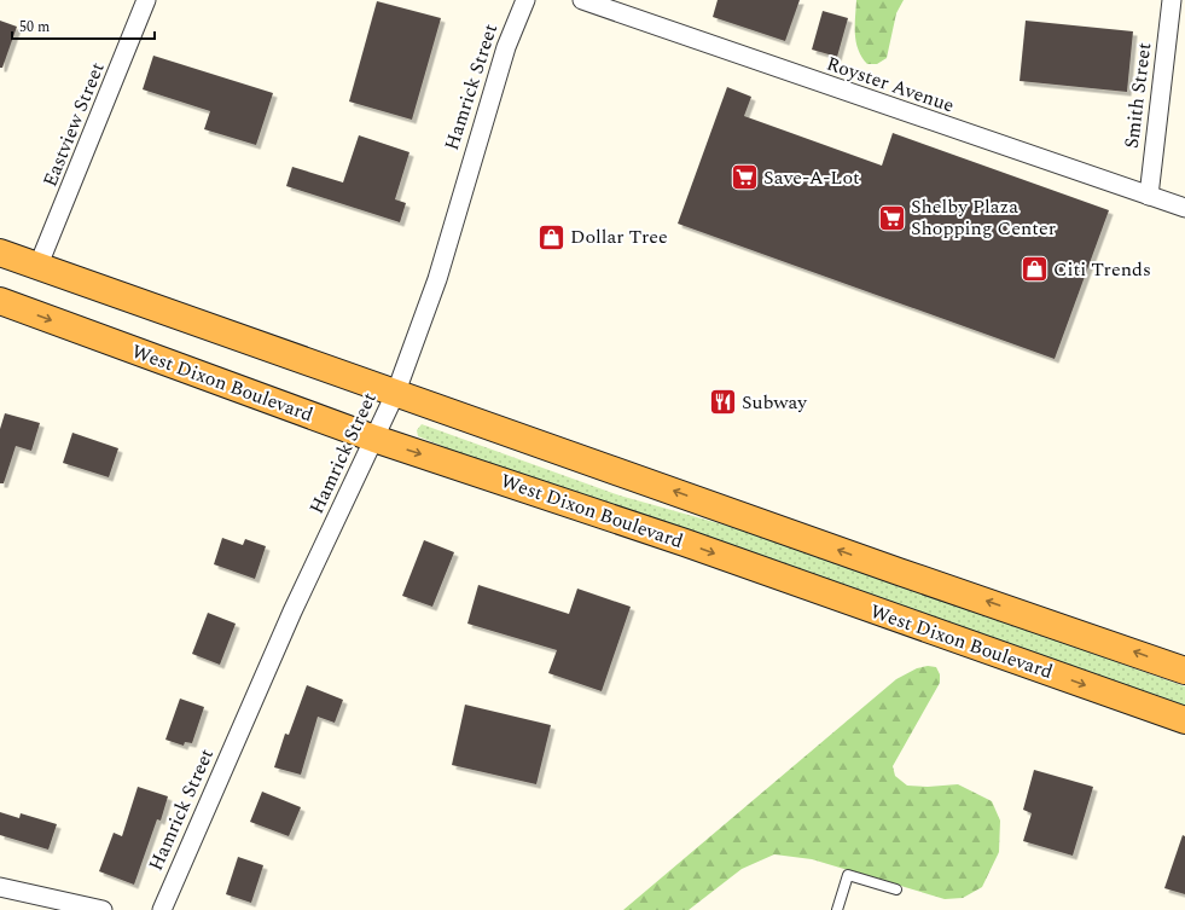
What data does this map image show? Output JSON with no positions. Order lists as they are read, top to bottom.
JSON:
{
  "streets": {
    "highway": ["West Dixon Boulevard"],
    "street": [
      "Royster Avenue",
      "Hamrick Street",
      "Smith Street",
      "Eastview Street"
    ]
  },
  "crossings": [
    ["Royster Avenue", "Smith Street"],
    ["Hamrick Street", "West Dixon Boulevard"]
  ],
  "places": {
    "supermarket": ["Save-A-Lot", "Shelby Plaza Shopping Center"],
    "shop": ["Dollar Tree", "Citi Trends"],
    "restaurant": ["Subway"]
  },
  "scale_bar": "50 m"
}
